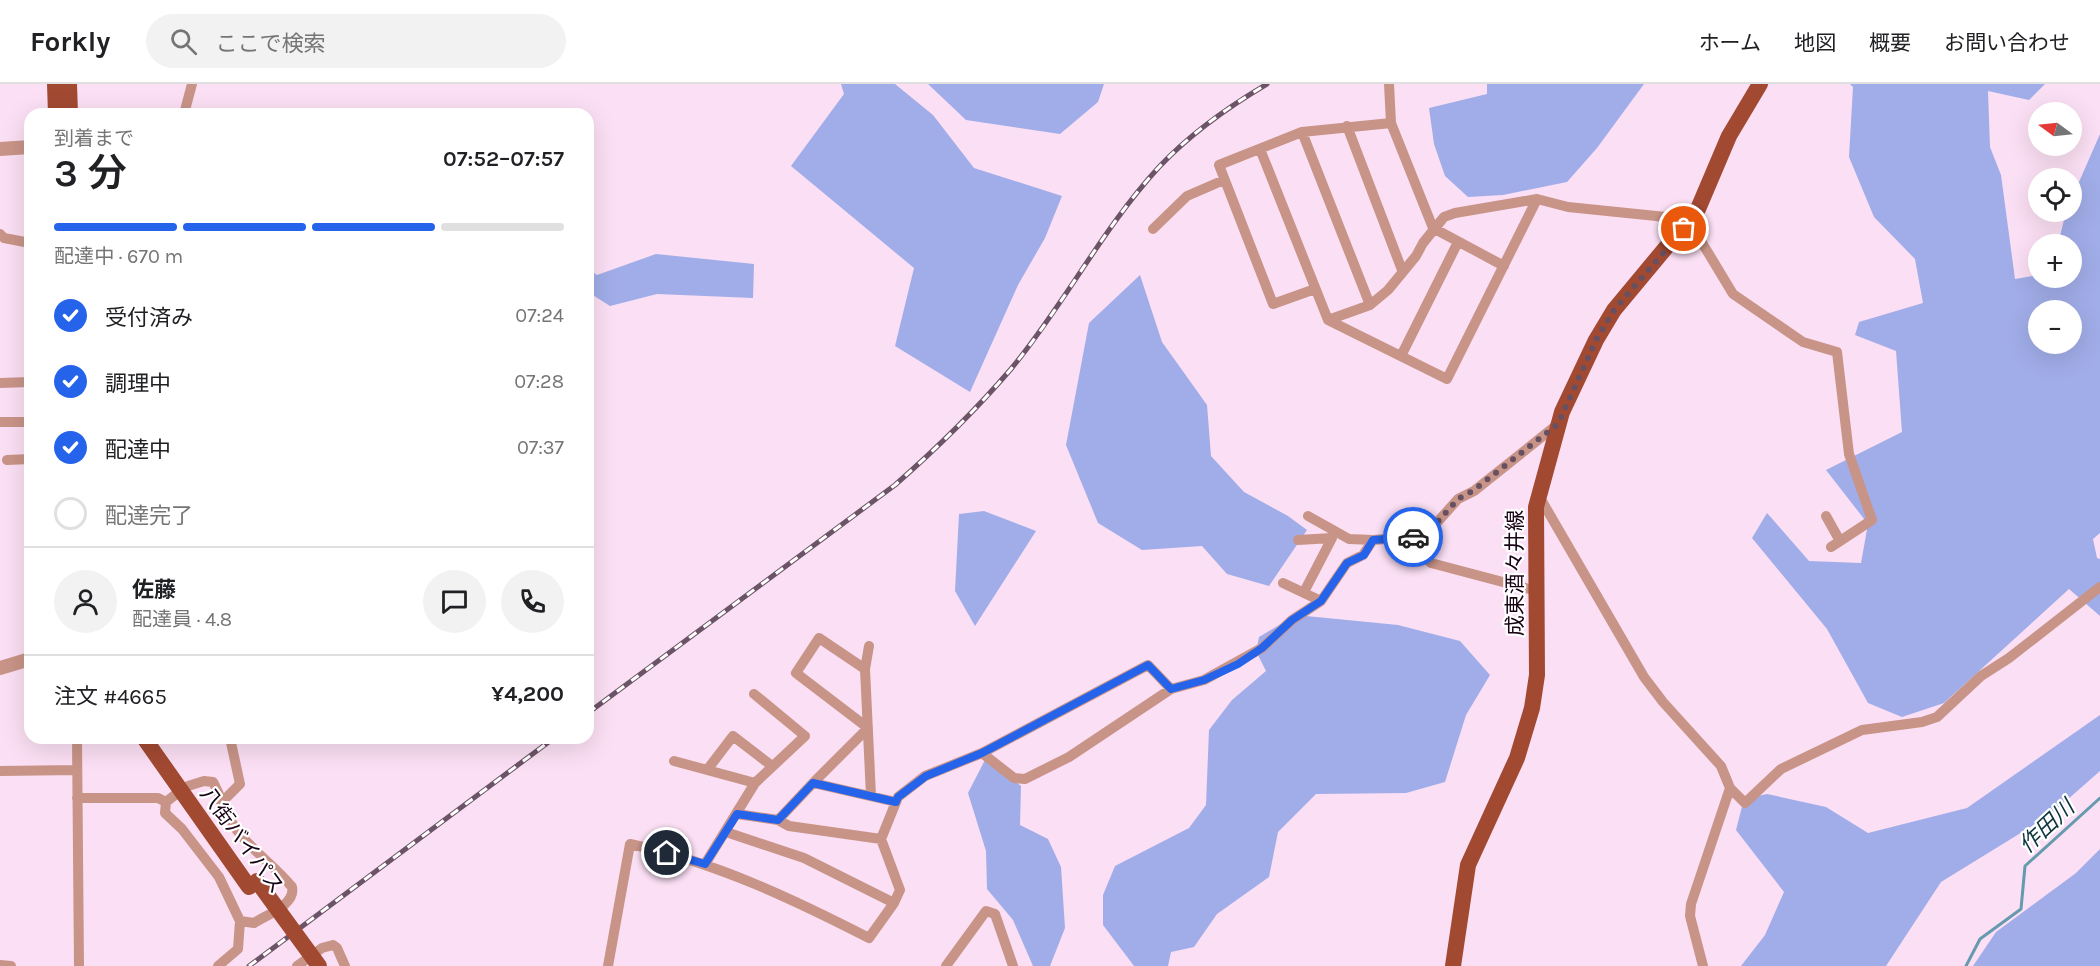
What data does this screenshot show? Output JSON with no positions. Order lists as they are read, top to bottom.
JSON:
{
  "streets": {
    "main road": ["成東酒々井線", "八街バイパス"]
  },
  "water": ["作田川"],
  "north": "left",
  "page": {
    "header": "Forkly",
    "search": "ここで検索",
    "nav": [
      "ホーム",
      "地図",
      "概要",
      "お問い合わせ"
    ],
    "map_buttons": ["+", "−"],
    "heading": ["3 分", "到着まで", "07:52–07:57"],
    "panel": [
      "佐藤",
      "配達員 · 4.8",
      "注文 #4665",
      "¥4,200"
    ],
    "bar": "配達中 · 670 m",
    "list": [
      ["受付済み", "07:24"],
      ["調理中", "07:28"],
      ["配達中", "07:37"],
      "配達完了"
    ]
  }
}
